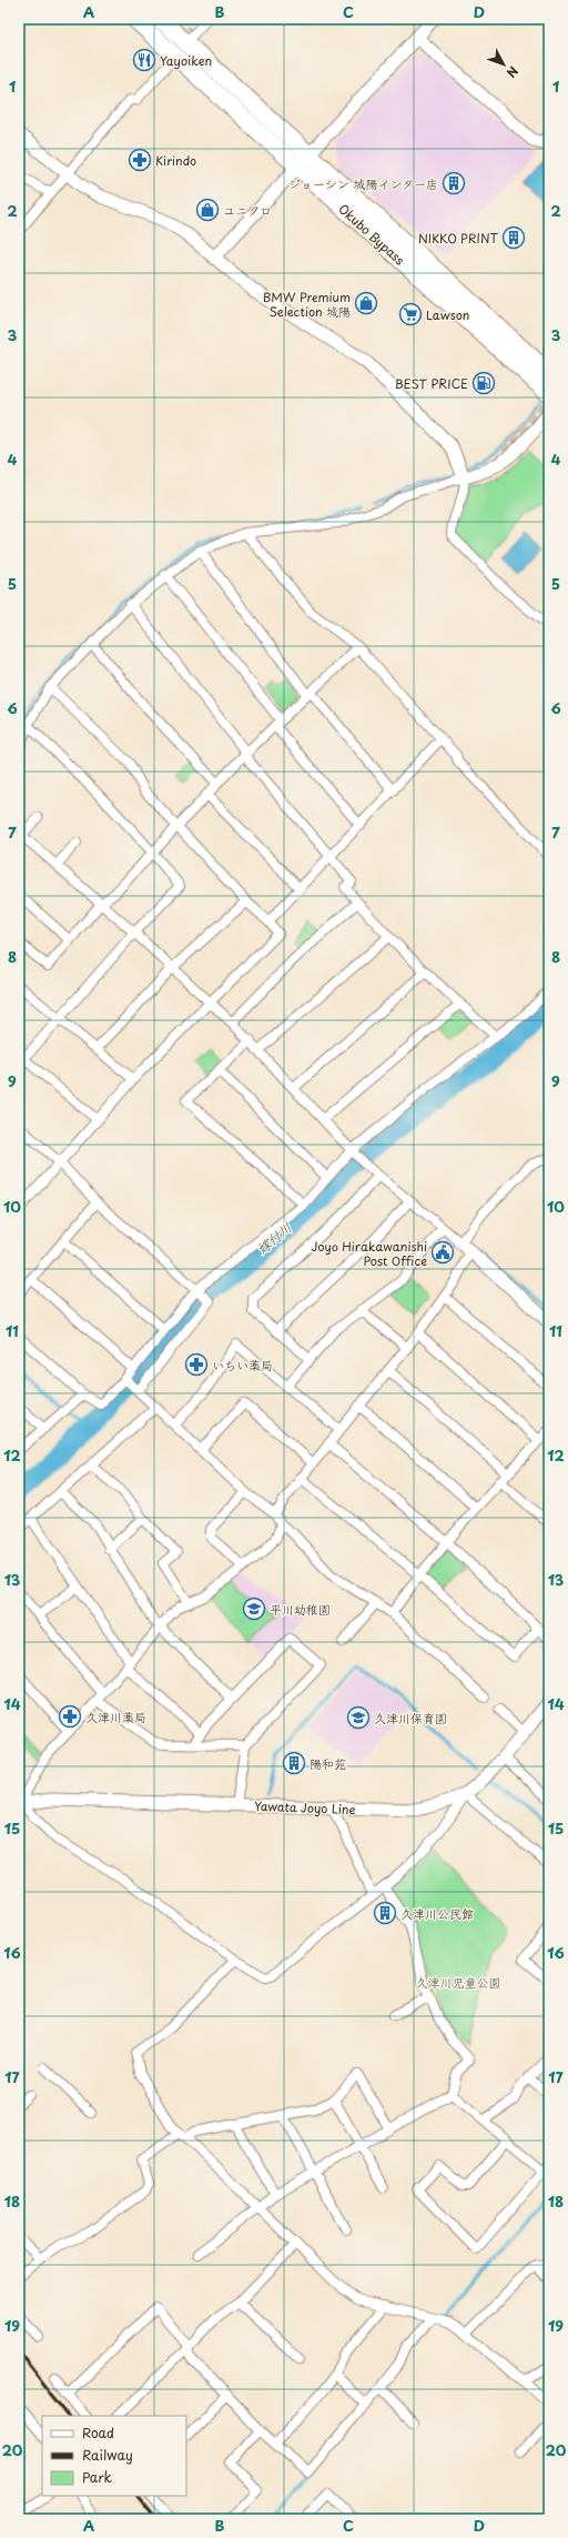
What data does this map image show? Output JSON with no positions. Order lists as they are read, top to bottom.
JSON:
{
  "streets": {
    "highway": ["Okubo Bypass"],
    "street": ["Yawata Joyo Line"]
  },
  "water": ["嫁付川"],
  "parks": ["久津川児童公園"],
  "places": {
    "restaurant": ["Yayoiken"],
    "pharmacy": ["Kirindo", "いちい薬局", "久津川薬局"],
    "building": [
      "ジョーシン 城陽インター店",
      "NIKKO PRINT",
      "陽和苑",
      "久津川公民館"
    ],
    "shop": ["ユニクロ", "BMW Premium Selection 城陽"],
    "supermarket": ["Lawson"],
    "fuel station": ["BEST PRICE"],
    "public building": ["Joyo Hirakawanishi Post Office"],
    "school or university": ["平川幼稚園", "久津川保育園"]
  },
  "legend": ["Road", "Railway", "Park"],
  "north": "bottom right",
  "grid": {
    "columns": [
      "A",
      "B",
      "C",
      "D"
    ],
    "rows": [
      "1",
      "2",
      "3",
      "4",
      "5",
      "6",
      "7",
      "8",
      "9",
      "10",
      "11",
      "12",
      "13",
      "14",
      "15",
      "16",
      "17",
      "18",
      "19",
      "20"
    ]
  }
}
